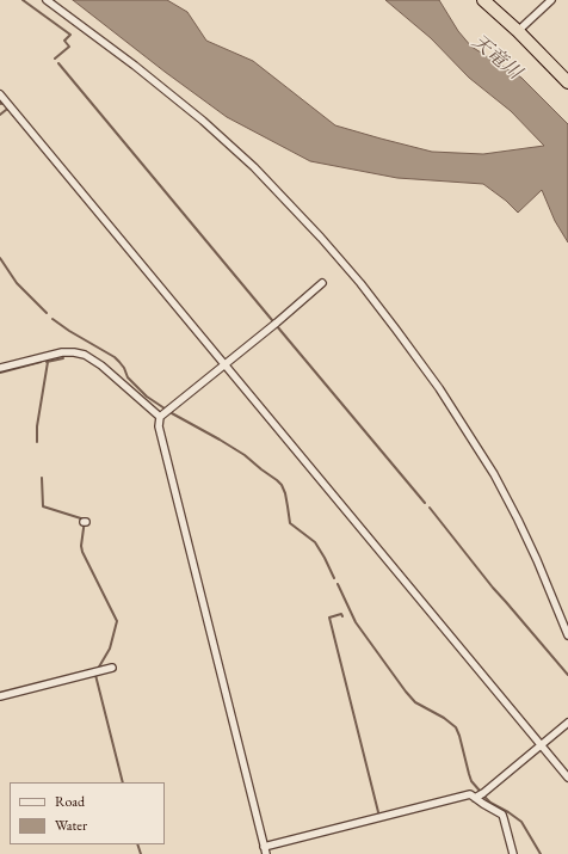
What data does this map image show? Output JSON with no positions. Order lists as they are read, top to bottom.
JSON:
{
  "water": ["天竜川"],
  "legend": ["Road", "Water"]
}
